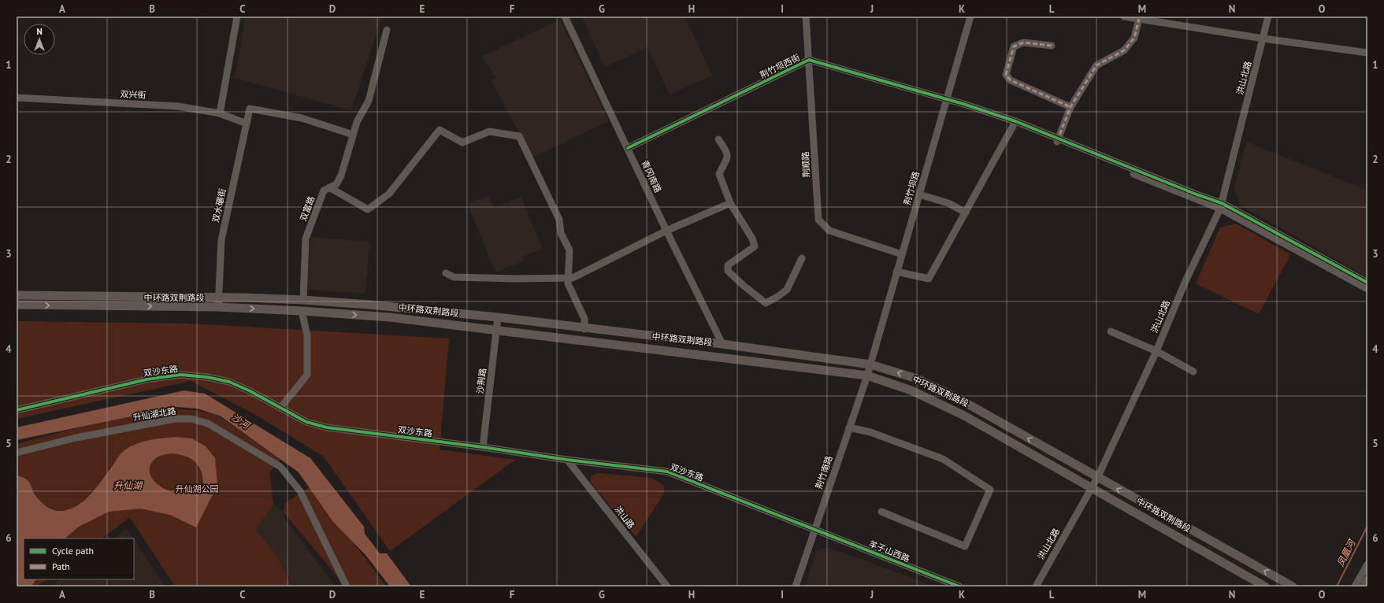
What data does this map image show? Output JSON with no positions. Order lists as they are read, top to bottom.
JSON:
{
  "streets": {
    "main road": ["中环路双荆路段"],
    "street": [
      "荆竹坝西街",
      "洪山北路",
      "双兴街",
      "荆顺路",
      "青冈南路",
      "荆竹坝路",
      "双水碾街",
      "双富路",
      "双沙东路",
      "沙荆路",
      "升仙湖北路",
      "荆竹南路",
      "洪山路",
      "羊子山西路"
    ]
  },
  "crossings": [
    ["荆竹坝西街", "荆顺路"],
    ["荆竹坝西街", "青冈南路"],
    ["荆竹坝西街", "荆竹坝路"],
    ["洪山北路", "中环路双荆路段"],
    ["双兴街", "双水碾街"],
    ["荆顺路", "荆竹坝路"],
    ["青冈南路", "中环路双荆路段"],
    ["荆竹坝路", "中环路双荆路段"],
    ["荆竹坝路", "荆竹南路"],
    ["双水碾街", "双富路"],
    ["双水碾街", "中环路双荆路段"],
    ["双富路", "中环路双荆路段"],
    ["中环路双荆路段", "沙荆路"],
    ["中环路双荆路段", "荆竹南路"],
    ["双沙东路", "沙荆路"],
    ["双沙东路", "荆竹南路"],
    ["双沙东路", "洪山路"],
    ["双沙东路", "羊子山西路"],
    ["荆竹南路", "羊子山西路"]
  ],
  "water": ["沙河", "升仙湖", "凤凰河"],
  "parks": ["升仙湖公园"],
  "legend": ["Cycle path", "Path"],
  "north": "top",
  "grid": {
    "columns": [
      "A",
      "B",
      "C",
      "D",
      "E",
      "F",
      "G",
      "H",
      "I",
      "J",
      "K",
      "L",
      "M",
      "N",
      "O"
    ],
    "rows": [
      "1",
      "2",
      "3",
      "4",
      "5",
      "6"
    ]
  }
}
